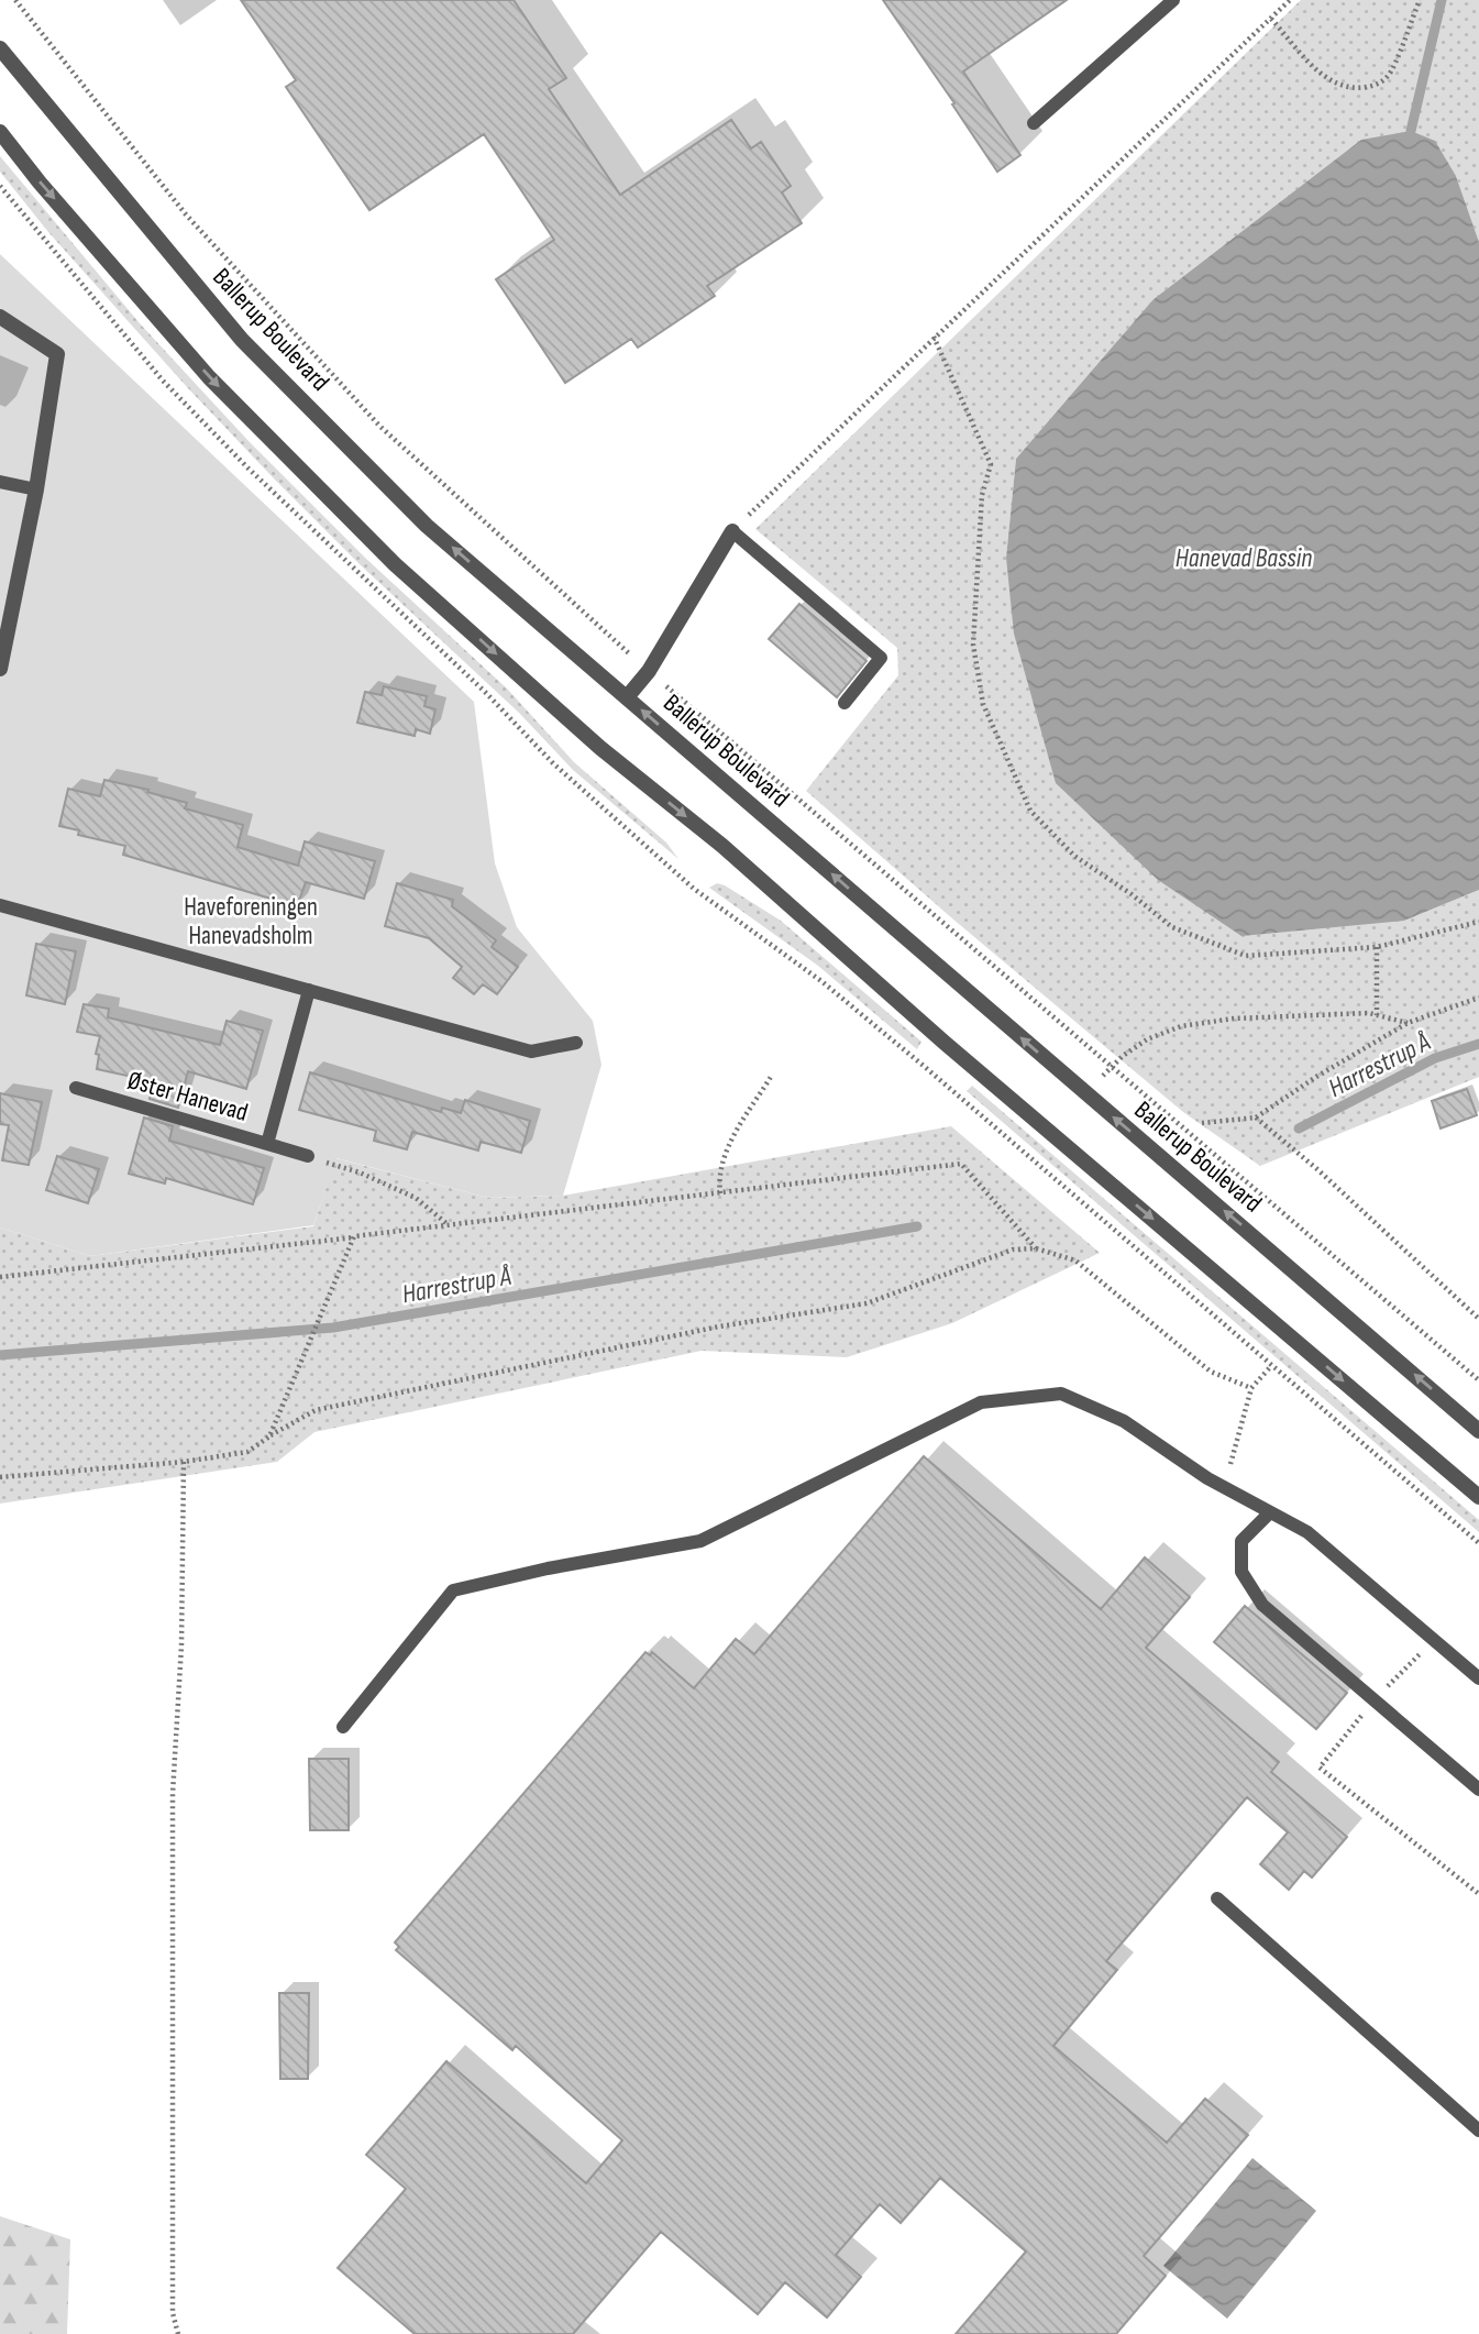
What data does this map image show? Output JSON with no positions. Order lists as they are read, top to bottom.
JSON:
{
  "streets": {
    "street": ["Ballerup Boulevard"],
    "lane": ["Øster Hanevad"]
  },
  "water": ["Hanevad Bassin", "Harrestrup Å"],
  "parks": ["Haveforeningen Hanevadsholm"]
}
